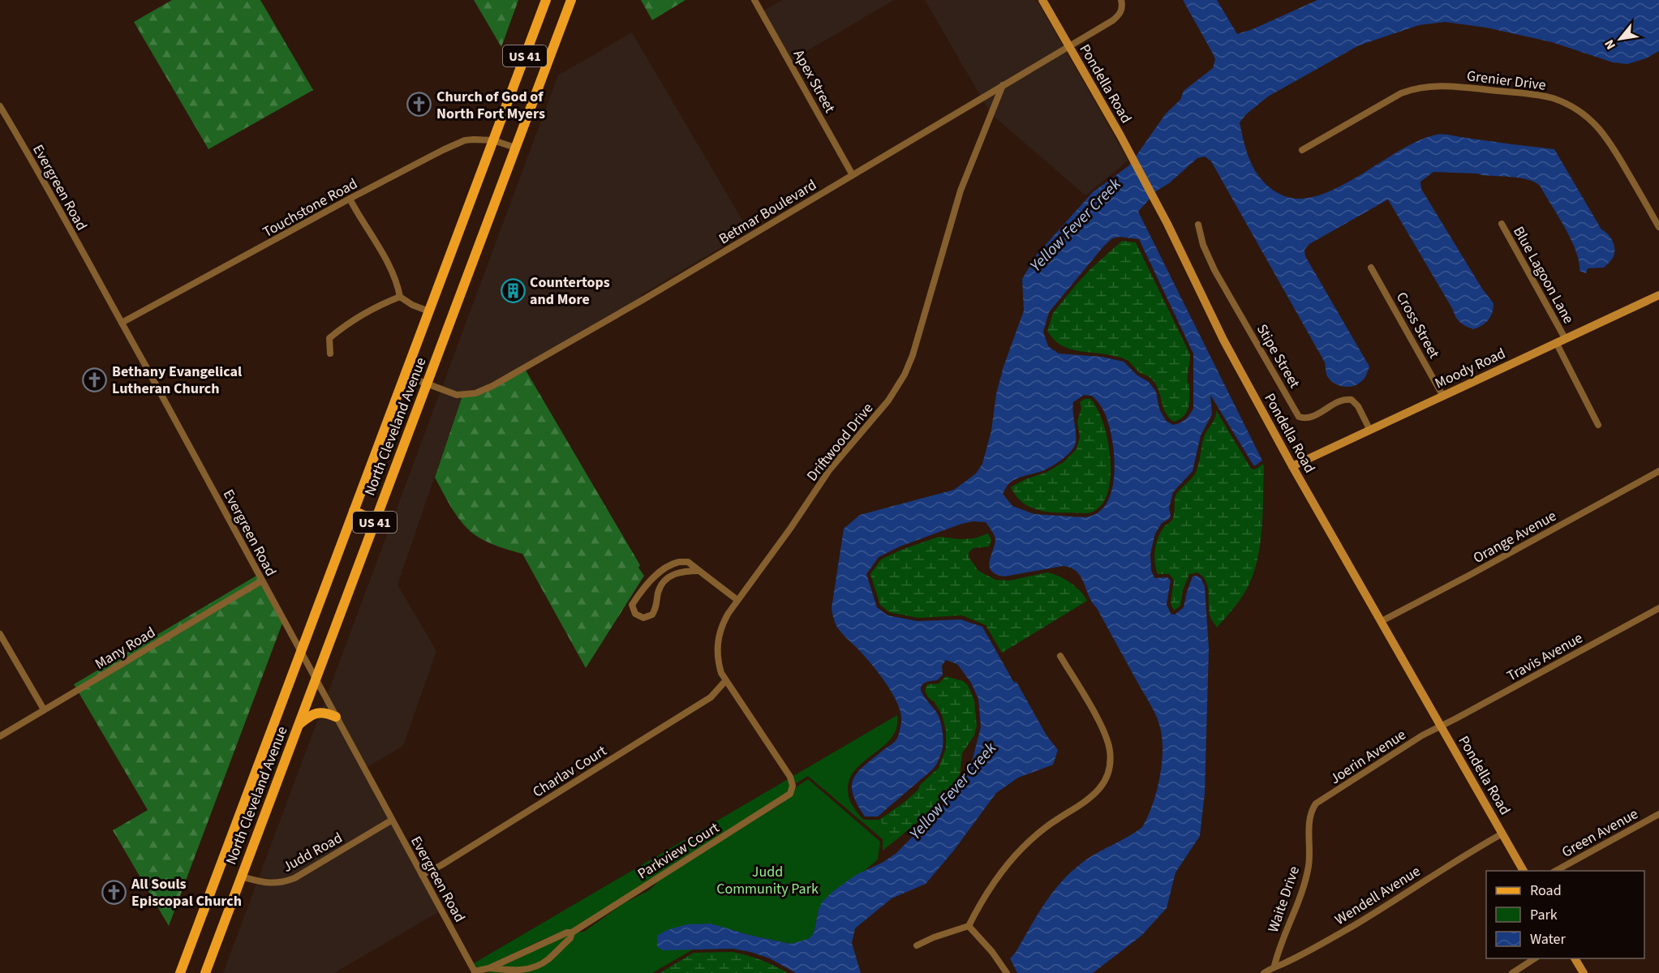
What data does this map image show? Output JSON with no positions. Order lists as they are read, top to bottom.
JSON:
{
  "streets": {
    "main road": [
      "US 41",
      "Pondella Road",
      "Moody Road",
      "North Cleveland Avenue"
    ],
    "street": [
      "Grenier Drive",
      "Apex Street",
      "Evergreen Road",
      "Touchstone Road",
      "Betmar Boulevard",
      "Blue Lagoon Lane",
      "Cross Street",
      "Stipe Street",
      "Driftwood Drive",
      "Orange Avenue",
      "Many Road",
      "Travis Avenue",
      "Joerin Avenue",
      "Charlav Court",
      "Green Avenue",
      "Parkview Court",
      "Judd Road",
      "Wendell Avenue",
      "Waite Drive"
    ]
  },
  "crossings": [
    ["Apex Street", "Betmar Boulevard"],
    ["Pondella Road", "Betmar Boulevard"],
    ["Pondella Road", "Moody Road"],
    ["Pondella Road", "Orange Avenue"],
    ["Pondella Road", "Travis Avenue"],
    ["Pondella Road", "Joerin Avenue"],
    ["Pondella Road", "Wendell Avenue"],
    ["Evergreen Road", "Touchstone Road"],
    ["Evergreen Road", "North Cleveland Avenue"],
    ["Evergreen Road", "Many Road"],
    ["Evergreen Road", "Charlav Court"],
    ["Evergreen Road", "Parkview Court"],
    ["Evergreen Road", "Judd Road"],
    ["Touchstone Road", "North Cleveland Avenue"],
    ["Betmar Boulevard", "North Cleveland Avenue"],
    ["Betmar Boulevard", "Driftwood Drive"],
    ["Blue Lagoon Lane", "Moody Road"],
    ["Cross Street", "Moody Road"],
    ["Stipe Street", "Moody Road"],
    ["North Cleveland Avenue", "Judd Road"],
    ["Driftwood Drive", "Charlav Court"],
    ["Driftwood Drive", "Parkview Court"],
    ["Travis Avenue", "Joerin Avenue"],
    ["Joerin Avenue", "Waite Drive"],
    ["Wendell Avenue", "Waite Drive"]
  ],
  "water": ["Yellow Fever Creek"],
  "parks": ["Judd Community Park"],
  "places": {
    "church": ["Church of God of North Fort Myers", "Bethany Evangelical Lutheran Church", "All Souls Episcopal Church"],
    "building": ["Countertops and More"]
  },
  "legend": ["Road", "Park", "Water"],
  "north": "bottom left"
}
